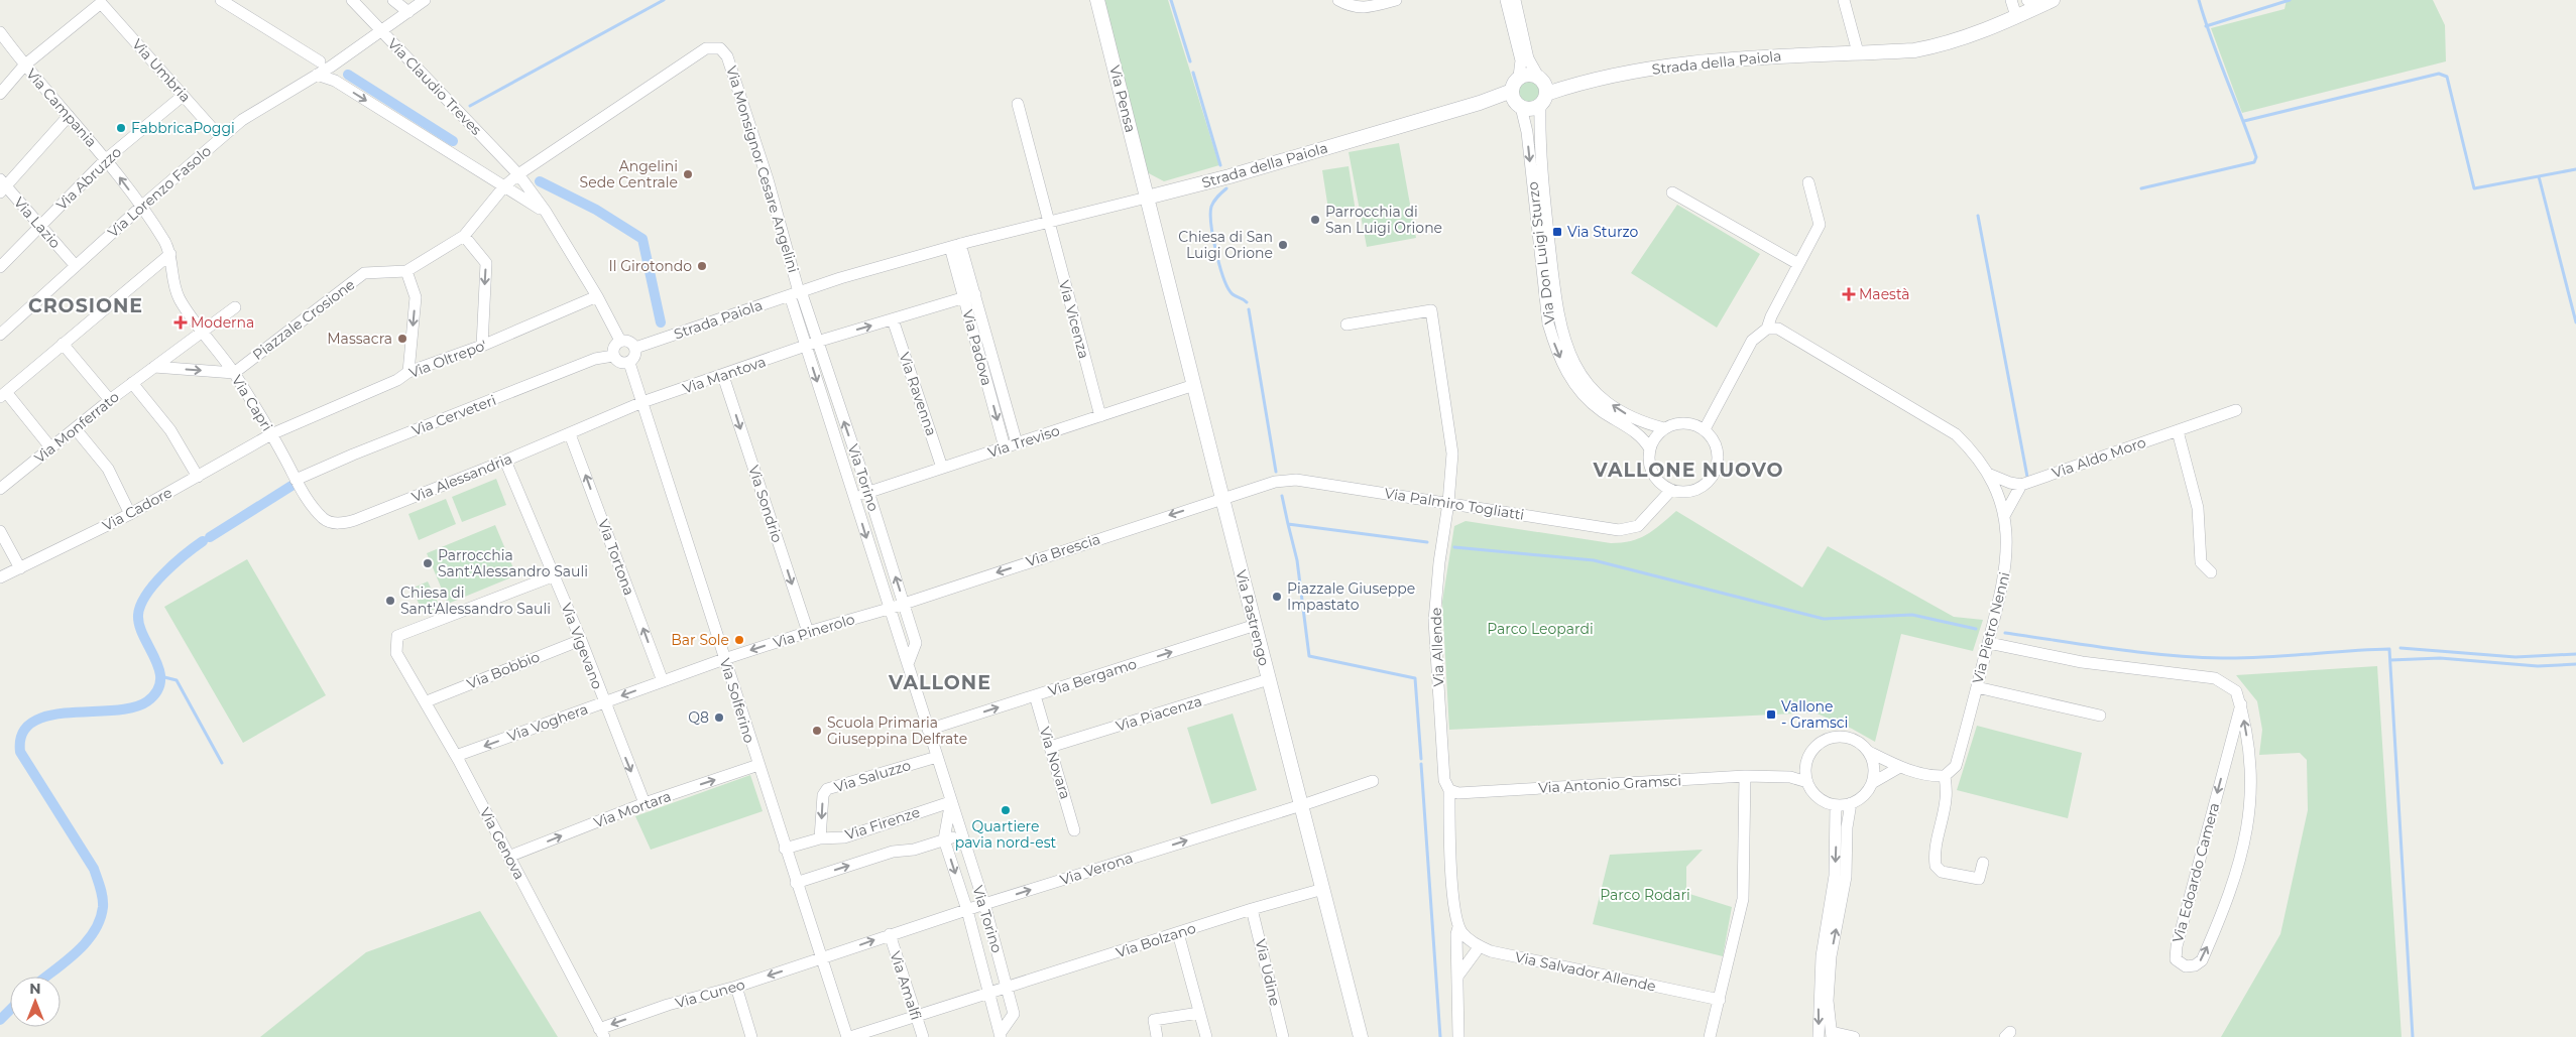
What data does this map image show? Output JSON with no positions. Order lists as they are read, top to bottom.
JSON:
{
  "streets": {
    "street": [
      "Strada della Paiola",
      "Via Umbria",
      "Via Claudio Treves",
      "Via Pensa",
      "Via Campania",
      "Via Monsignor Cesare Angelini",
      "Via Abruzzo",
      "Via Lorenzo Fasolo",
      "Via Lazio",
      "Via Don Luigi Sturzo",
      "Piazzale Crosione",
      "Strada Paiola",
      "Via Vicenza",
      "Via Padova",
      "Via Oltrepo'",
      "Via Mantova",
      "Via Ravenna",
      "Via Capri",
      "Via Cerveteri",
      "Via Monferrato",
      "Via Treviso",
      "Via Aldo Moro",
      "Via Alessandria",
      "Via Torino",
      "Via Sondrio",
      "Via Palmiro Togliatti",
      "Via Cadore",
      "Via Brescia",
      "Via Tortona",
      "Via Pastrengo",
      "Via Pietro Nenni",
      "Via Pinerolo",
      "Via Vigevano",
      "Via Allende",
      "Via Bobbio",
      "Via Bergamo",
      "Via Solferino",
      "Via Piacenza",
      "Via Voghera",
      "Via Novara",
      "Via Saluzzo",
      "Via Antonio Gramsci",
      "Via Mortara",
      "Via Firenze",
      "Via Genova",
      "Via Verona",
      "Via Edoardo Camera",
      "Via Bolzano",
      "Via Salvador Allende",
      "Via Udine",
      "Via Amalfi",
      "Via Cuneo"
    ]
  },
  "crossings": [
    ["Strada della Paiola", "Via Pensa"],
    ["Strada della Paiola", "Via Monsignor Cesare Angelini"],
    ["Strada della Paiola", "Via Don Luigi Sturzo"],
    ["Strada della Paiola", "Strada Paiola"],
    ["Strada della Paiola", "Via Vicenza"],
    ["Strada della Paiola", "Via Padova"],
    ["Strada della Paiola", "Via Torino"],
    ["Strada della Paiola", "Via Pastrengo"],
    ["Via Umbria", "Via Campania"],
    ["Via Umbria", "Via Abruzzo"],
    ["Via Umbria", "Via Lorenzo Fasolo"],
    ["Via Claudio Treves", "Via Monsignor Cesare Angelini"],
    ["Via Claudio Treves", "Via Lorenzo Fasolo"],
    ["Via Claudio Treves", "Strada Paiola"],
    ["Via Claudio Treves", "Via Oltrepo'"],
    ["Via Claudio Treves", "Via Cerveteri"],
    ["Via Claudio Treves", "Via Solferino"],
    ["Via Pensa", "Via Pastrengo"],
    ["Via Campania", "Via Abruzzo"],
    ["Via Campania", "Via Lorenzo Fasolo"],
    ["Via Campania", "Via Capri"],
    ["Via Monsignor Cesare Angelini", "Piazzale Crosione"],
    ["Via Monsignor Cesare Angelini", "Strada Paiola"],
    ["Via Monsignor Cesare Angelini", "Via Torino"],
    ["Via Abruzzo", "Via Lazio"],
    ["Via Lorenzo Fasolo", "Via Lazio"],
    ["Via Don Luigi Sturzo", "Via Palmiro Togliatti"],
    ["Piazzale Crosione", "Via Capri"],
    ["Strada Paiola", "Via Cerveteri"],
    ["Strada Paiola", "Via Torino"],
    ["Strada Paiola", "Via Solferino"],
    ["Via Vicenza", "Via Treviso"],
    ["Via Padova", "Via Treviso"],
    ["Via Oltrepo'", "Via Capri"],
    ["Via Oltrepo'", "Via Cadore"],
    ["Via Mantova", "Via Alessandria"],
    ["Via Mantova", "Via Torino"],
    ["Via Mantova", "Via Sondrio"],
    ["Via Mantova", "Via Solferino"],
    ["Via Ravenna", "Via Treviso"],
    ["Via Capri", "Via Cerveteri"],
    ["Via Capri", "Via Monferrato"],
    ["Via Capri", "Via Alessandria"],
    ["Via Capri", "Via Cadore"],
    ["Via Cerveteri", "Via Alessandria"],
    ["Via Cerveteri", "Via Solferino"],
    ["Via Treviso", "Via Torino"],
    ["Via Treviso", "Via Pastrengo"],
    ["Via Alessandria", "Via Tortona"],
    ["Via Alessandria", "Via Vigevano"],
    ["Via Alessandria", "Via Solferino"],
    ["Via Torino", "Via Brescia"],
    ["Via Torino", "Via Pinerolo"],
    ["Via Torino", "Via Bergamo"],
    ["Via Torino", "Via Saluzzo"],
    ["Via Torino", "Via Firenze"],
    ["Via Torino", "Via Verona"],
    ["Via Torino", "Via Bolzano"],
    ["Via Sondrio", "Via Pinerolo"],
    ["Via Palmiro Togliatti", "Via Brescia"],
    ["Via Palmiro Togliatti", "Via Pastrengo"],
    ["Via Palmiro Togliatti", "Via Allende"],
    ["Via Brescia", "Via Pastrengo"],
    ["Via Brescia", "Via Pinerolo"],
    ["Via Tortona", "Via Voghera"],
    ["Via Pastrengo", "Via Bergamo"],
    ["Via Pastrengo", "Via Piacenza"],
    ["Via Pastrengo", "Via Verona"],
    ["Via Pastrengo", "Via Bolzano"],
    ["Via Pietro Nenni", "Via Edoardo Camera"],
    ["Via Pinerolo", "Via Solferino"],
    ["Via Pinerolo", "Via Voghera"],
    ["Via Vigevano", "Via Bobbio"],
    ["Via Vigevano", "Via Voghera"],
    ["Via Vigevano", "Via Mortara"],
    ["Via Vigevano", "Via Genova"],
    ["Via Allende", "Via Antonio Gramsci"],
    ["Via Bobbio", "Via Genova"],
    ["Via Bergamo", "Via Novara"],
    ["Via Solferino", "Via Voghera"],
    ["Via Solferino", "Via Mortara"],
    ["Via Solferino", "Via Firenze"],
    ["Via Solferino", "Via Verona"],
    ["Via Solferino", "Via Bolzano"],
    ["Via Solferino", "Via Cuneo"],
    ["Via Piacenza", "Via Novara"],
    ["Via Voghera", "Via Genova"],
    ["Via Saluzzo", "Via Firenze"],
    ["Via Mortara", "Via Genova"],
    ["Via Genova", "Via Cuneo"],
    ["Via Verona", "Via Amalfi"],
    ["Via Verona", "Via Cuneo"],
    ["Via Bolzano", "Via Udine"],
    ["Via Bolzano", "Via Amalfi"]
  ],
  "one_way": [
    "Via Sondrio",
    "Via Brescia",
    "Via Tortona",
    "Via Pinerolo",
    "Via Bergamo",
    "Via Voghera",
    "Via Mortara",
    "Via Verona",
    "Via Cuneo"
  ],
  "districts": ["CROSIONE", "VALLONE NUOVO", "VALLONE"],
  "parks": ["Parco Leopardi", "Parco Rodari"],
  "places": {
    "other": [
      "FabbricaPoggi",
      "Angelini Sede Centrale",
      "Parrocchia di San Luigi Orione",
      "Chiesa di San Luigi Orione",
      "Il Girotondo",
      "Massacra",
      "Parrocchia Sant'Alessandro Sauli",
      "Piazzale Giuseppe Impastato",
      "Chiesa di Sant'Alessandro Sauli",
      "Bar Sole",
      "Q8",
      "Scuola Primaria Giuseppina Delfrate",
      "Quartiere pavia nord-est"
    ],
    "transit": ["Via Sturzo", "Vallone - Gramsci"],
    "health": ["Maestà", "Moderna"]
  },
  "north": "top"
}
